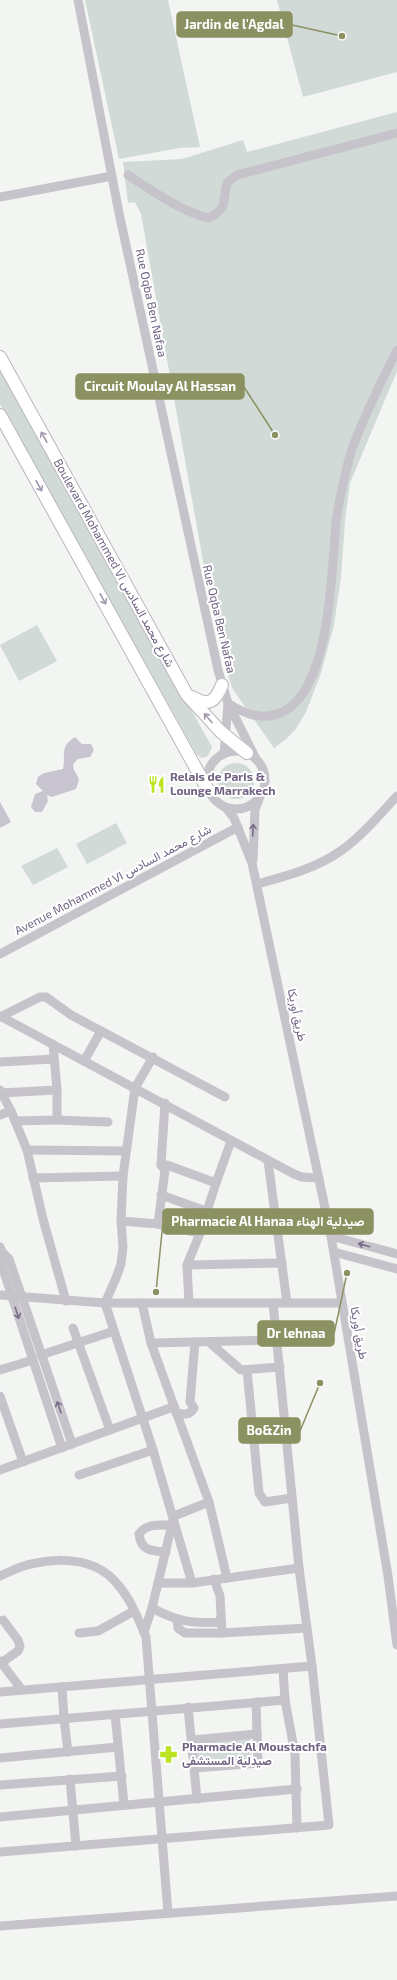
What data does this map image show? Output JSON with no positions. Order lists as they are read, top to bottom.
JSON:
{
  "streets": {
    "main road": ["Boulevard Mohammed VI شارع محمد السادس"],
    "street": ["Rue Oqba Ben Nafaa", "Avenue Mohammed VI شارع محمد السادس", "طريق أوريكا"]
  },
  "crossings": [
    ["Rue Oqba Ben Nafaa", "Boulevard Mohammed VI شارع محمد السادس"],
    ["Rue Oqba Ben Nafaa", "طريق أوريكا"],
    ["Boulevard Mohammed VI شارع محمد السادس", "طريق أوريكا"],
    ["Avenue Mohammed VI شارع محمد السادس", "طريق أوريكا"]
  ],
  "places": {
    "other": [
      "Jardin de l'Agdal",
      "Circuit Moulay Al Hassan",
      "Dr lehnaa",
      "Pharmacie Al Hanaa صيدلية الهناء",
      "Bo&Zin"
    ],
    "restaurant": ["Relais de Paris & Lounge Marrakech"],
    "pharmacy": ["Pharmacie Al Moustachfa صيدلية المستشفى"]
  }
}
